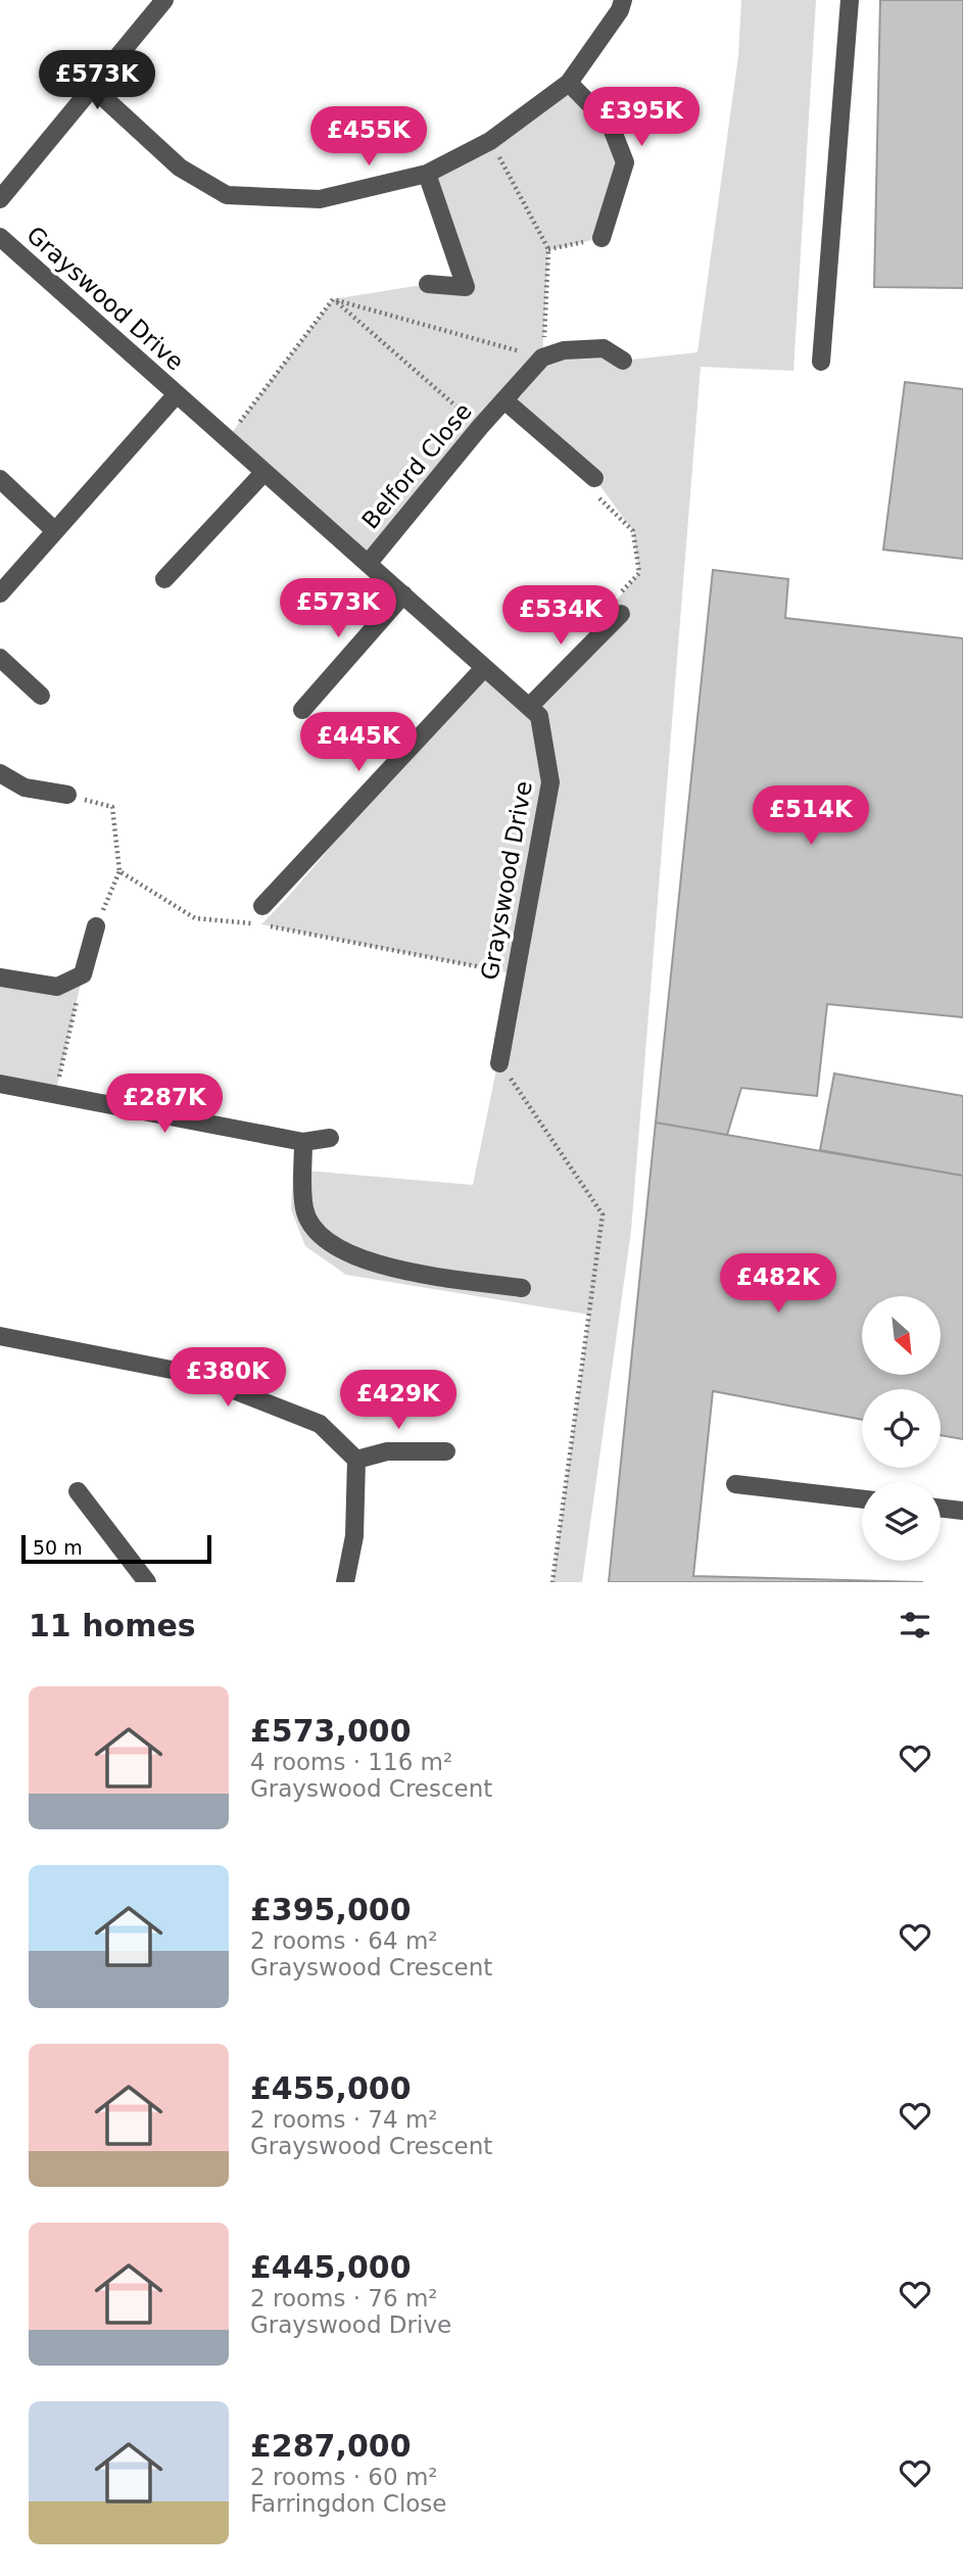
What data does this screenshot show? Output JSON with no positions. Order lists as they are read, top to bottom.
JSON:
{
  "streets": {
    "street": ["Grayswood Drive", "Belford Close"]
  },
  "crossings": [
    ["Grayswood Drive", "Belford Close"]
  ],
  "scale_bar": "50 m",
  "north": "bottom right",
  "page": {
    "price": [
      "£573K",
      "£395K",
      "£455K",
      "£573K",
      "£534K",
      "£445K",
      "£514K",
      "£287K",
      "£482K",
      "£380K",
      "£429K"
    ],
    "scale": "50 m",
    "heading": "11 homes",
    "list": [
      {
        "name": "£573,000",
        "note": "4 rooms · 116 m² · Grayswood Crescent"
      },
      {
        "name": "£395,000",
        "note": "2 rooms · 64 m² · Grayswood Crescent"
      },
      {
        "name": "£455,000",
        "note": "2 rooms · 74 m² · Grayswood Crescent"
      },
      {
        "name": "£445,000",
        "note": "2 rooms · 76 m² · Grayswood Drive"
      },
      {
        "name": "£287,000",
        "note": "2 rooms · 60 m² · Farringdon Close"
      }
    ]
  }
}
